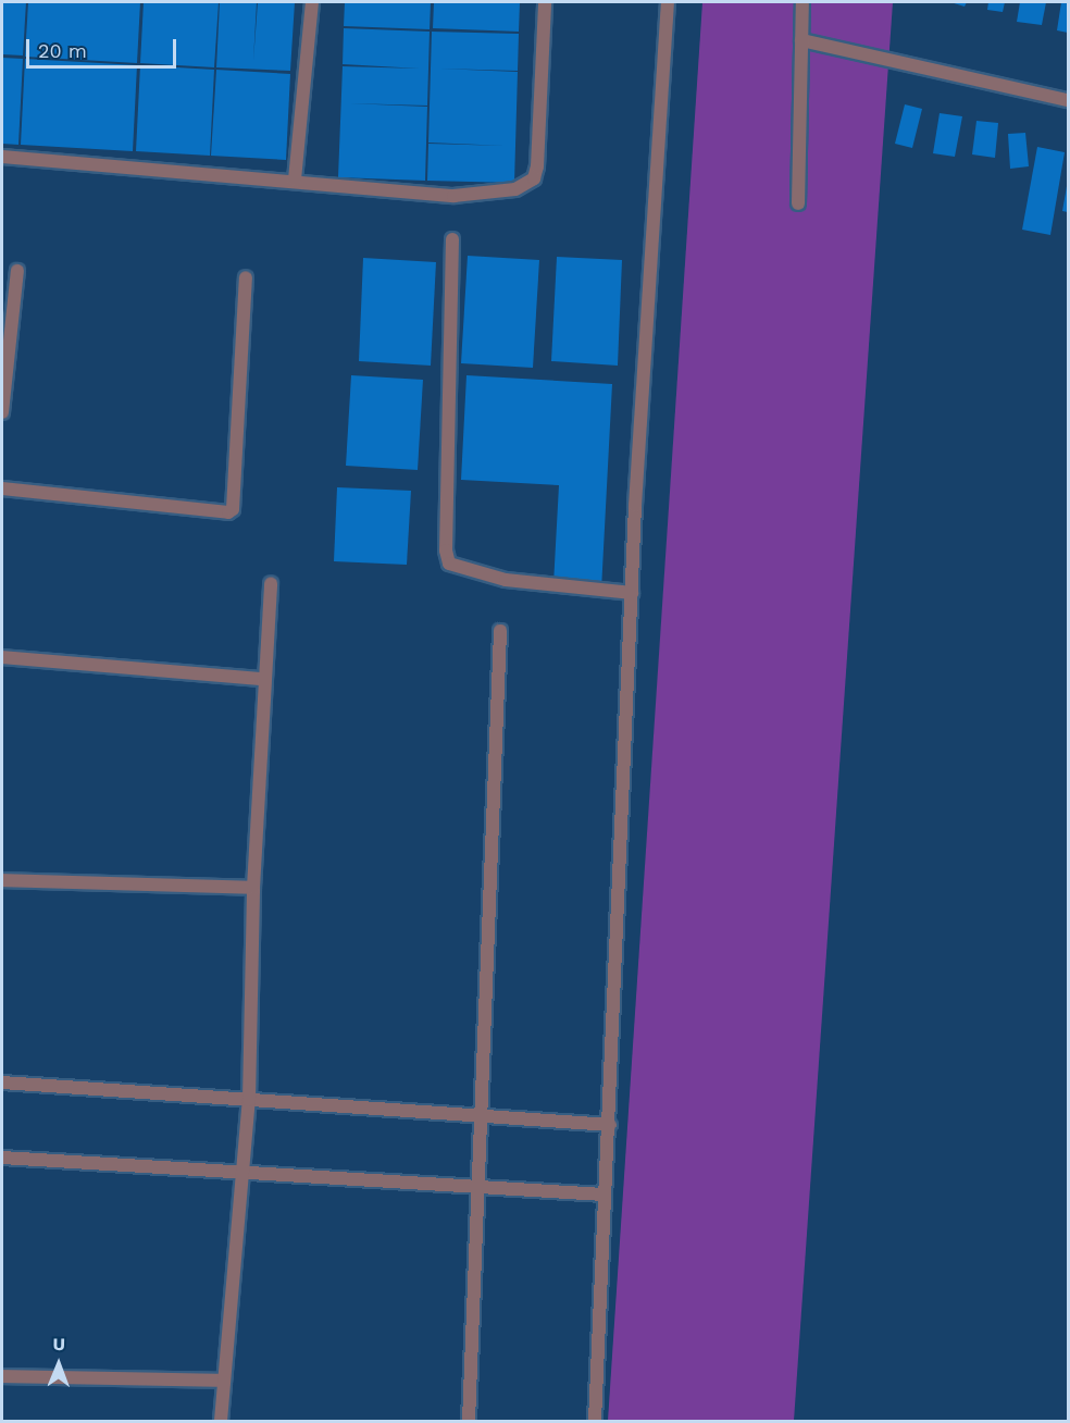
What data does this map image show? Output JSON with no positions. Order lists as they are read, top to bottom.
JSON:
{
  "scale_bar": "20 m",
  "north": "top"
}
